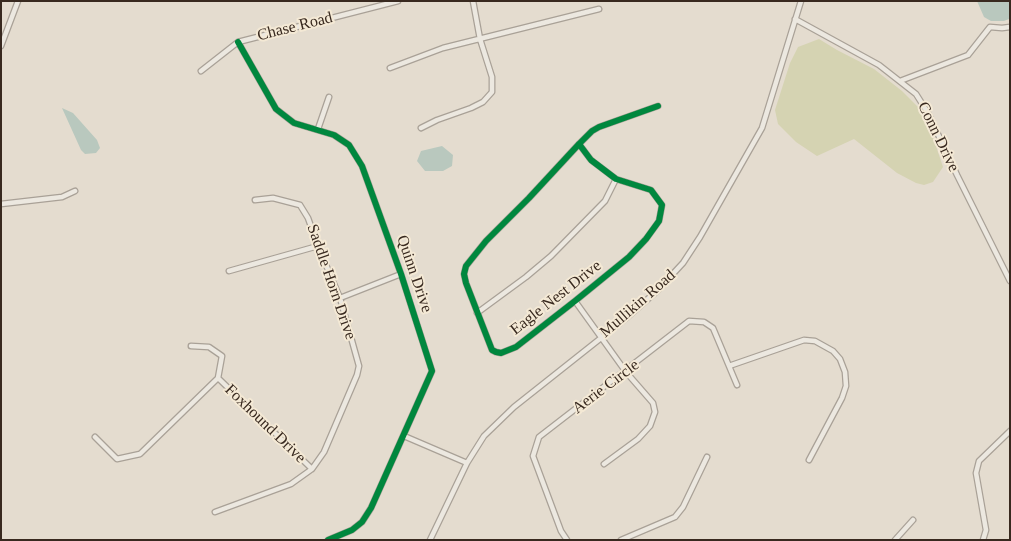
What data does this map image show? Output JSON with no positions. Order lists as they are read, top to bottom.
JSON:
{
  "streets": {
    "street": [
      "Chase Road",
      "Conn Drive",
      "Quinn Drive",
      "Saddle Horn Drive",
      "Eagle Nest Drive",
      "Mullikin Road",
      "Aerie Circle",
      "Foxhound Drive"
    ]
  },
  "crossings": [
    ["Chase Road", "Quinn Drive"],
    ["Conn Drive", "Mullikin Road"],
    ["Saddle Horn Drive", "Foxhound Drive"]
  ]
}
